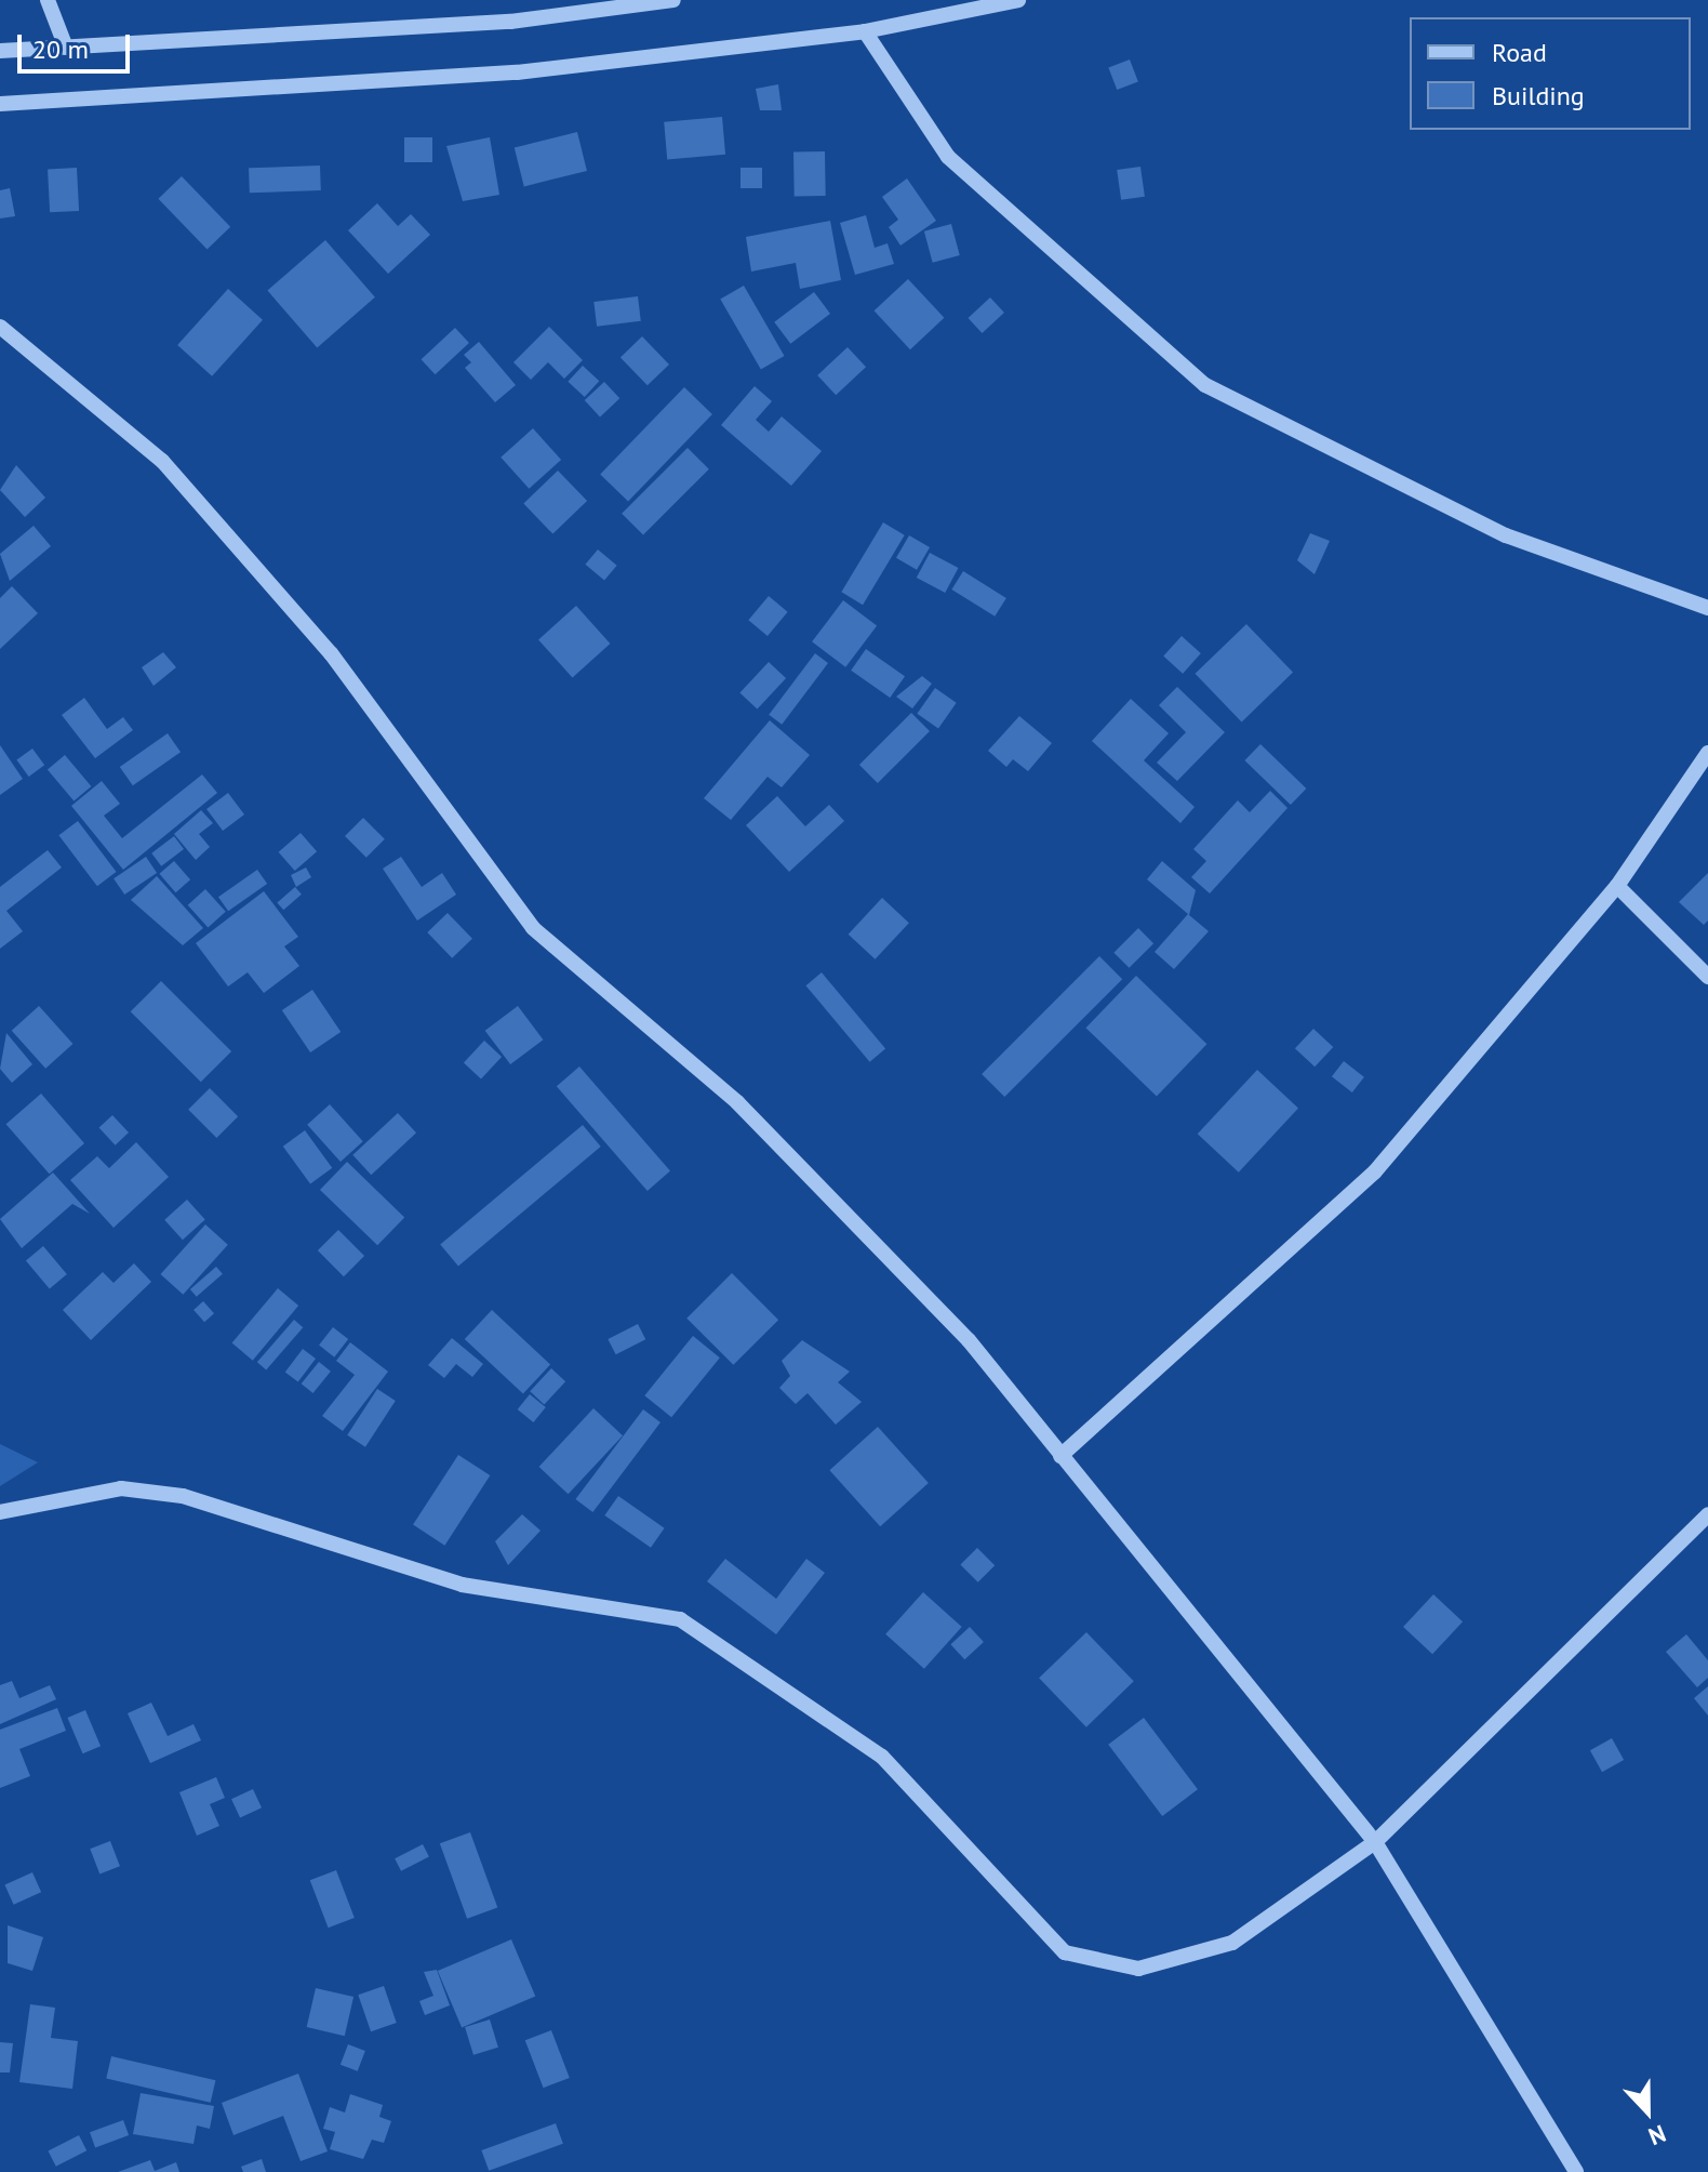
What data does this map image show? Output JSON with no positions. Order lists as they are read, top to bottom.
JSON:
{
  "legend": ["Road", "Building"],
  "scale_bar": "20 m",
  "north": "bottom"
}
